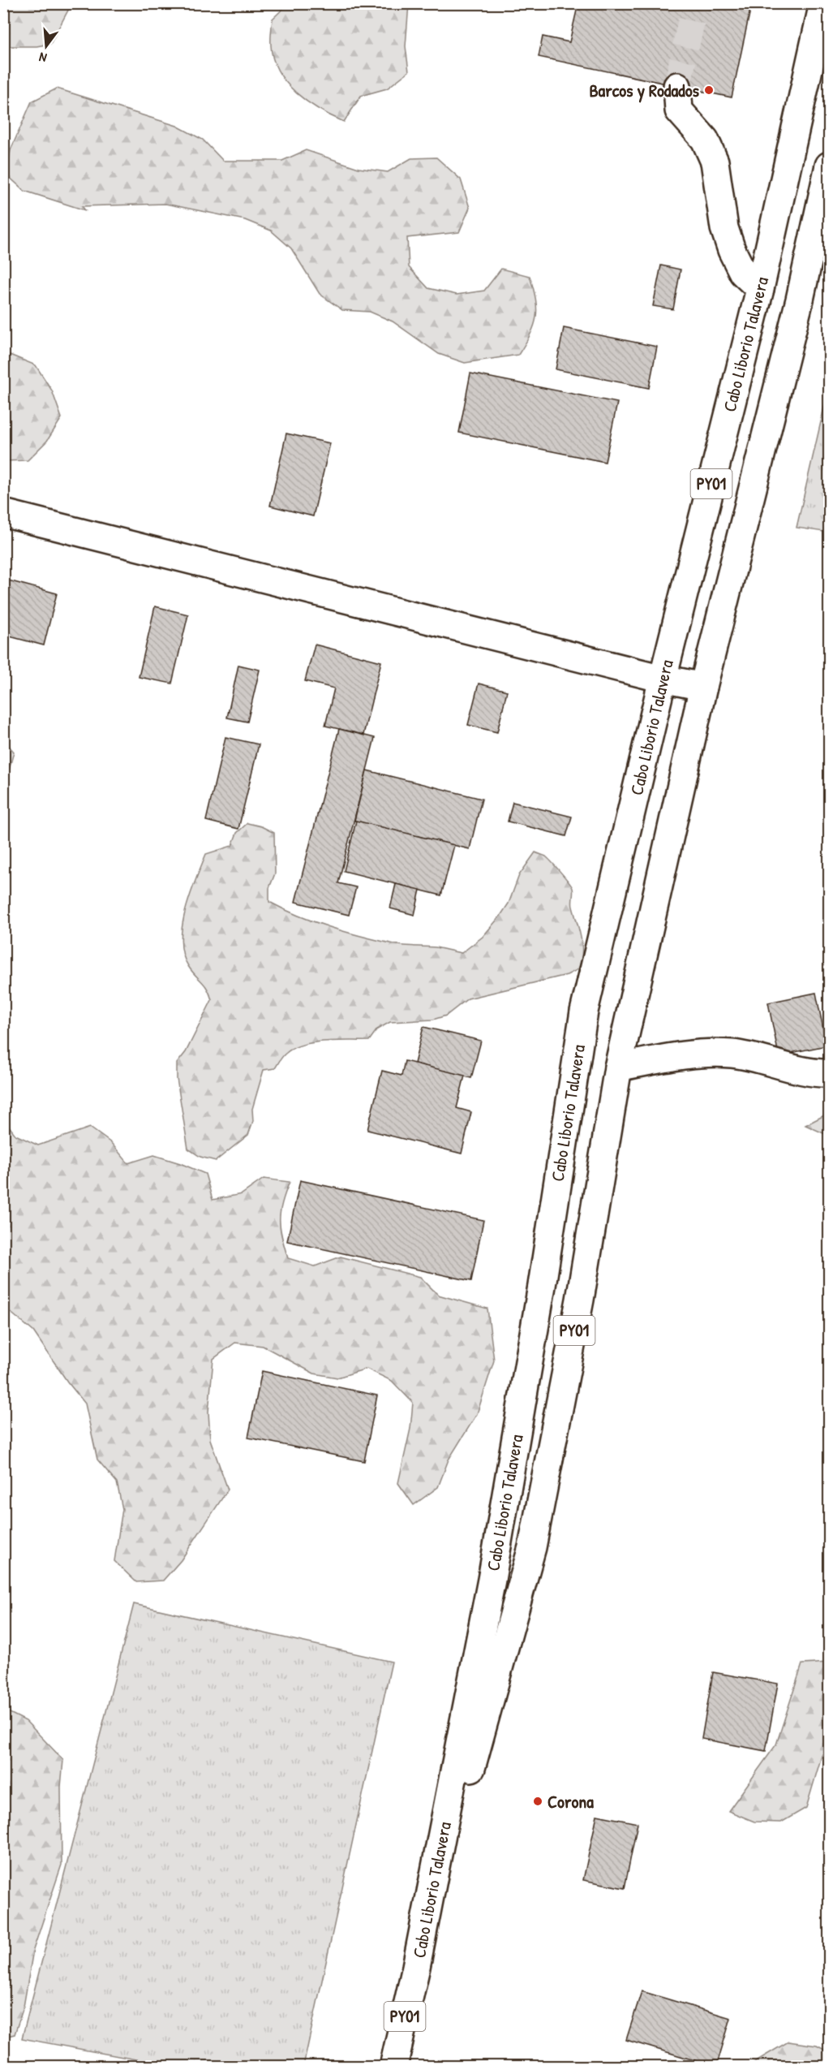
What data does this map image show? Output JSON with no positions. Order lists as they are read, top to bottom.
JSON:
{
  "streets": {
    "main road": ["Cabo Liborio Talavera", "PY01"]
  },
  "crossings": [
    ["Cabo Liborio Talavera", "PY01"]
  ],
  "places": ["Barcos y Rodados", "Corona"],
  "north": "bottom"
}
